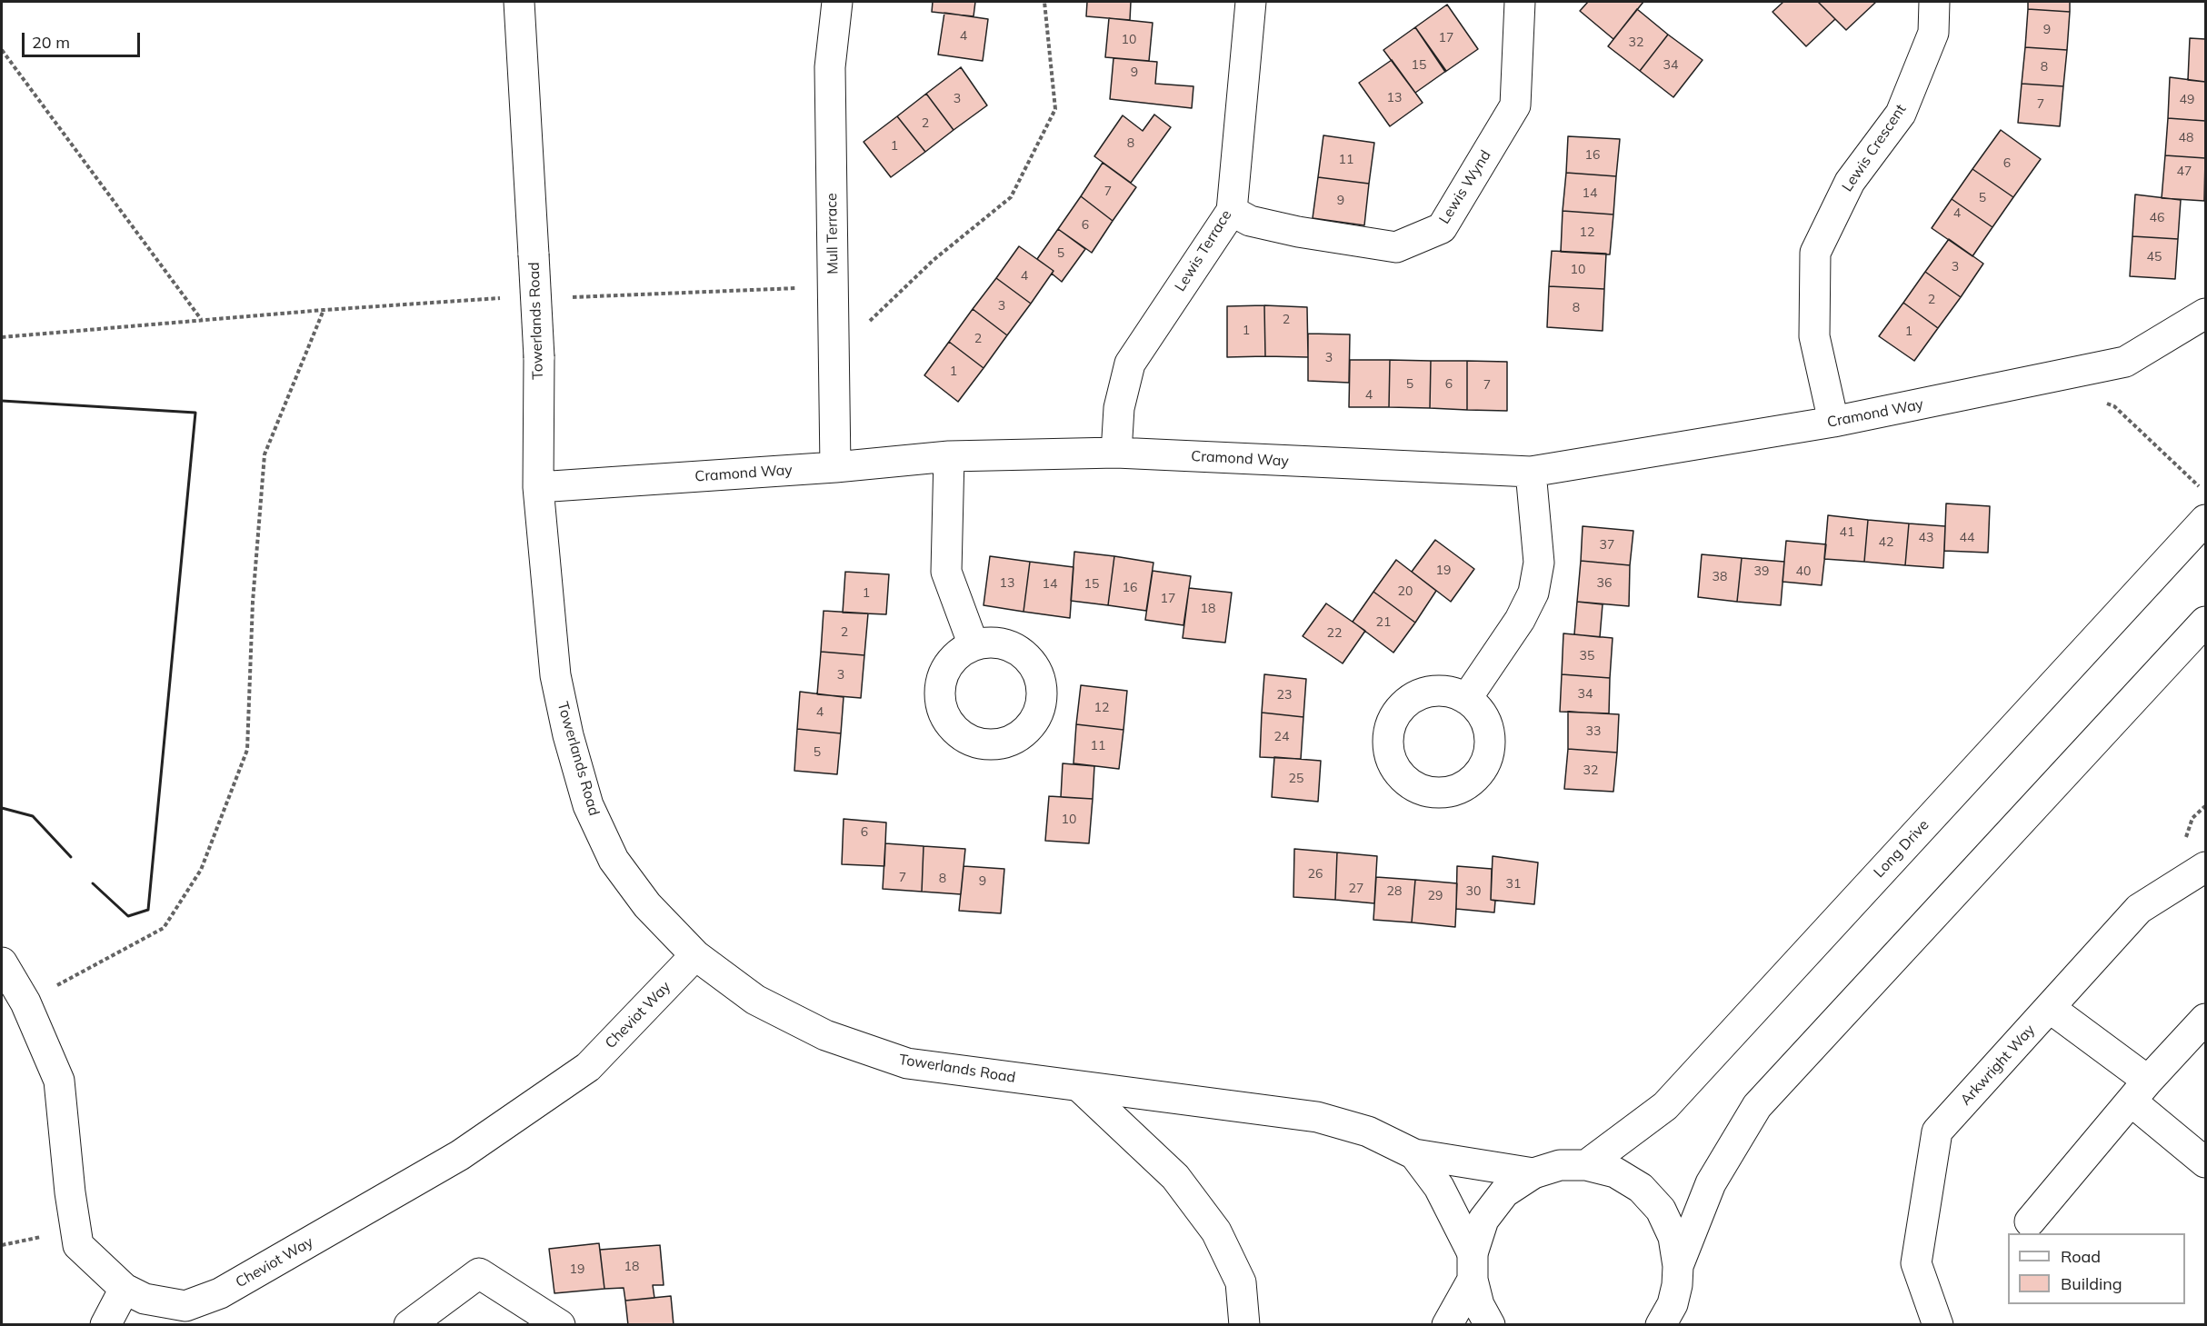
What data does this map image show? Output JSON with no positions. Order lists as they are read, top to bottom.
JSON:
{
  "streets": {
    "street": [
      "Lewis Crescent",
      "Lewis Wynd",
      "Mull Terrace",
      "Lewis Terrace",
      "Towerlands Road",
      "Cramond Way",
      "Long Drive",
      "Cheviot Way",
      "Arkwright Way"
    ]
  },
  "crossings": [
    ["Lewis Crescent", "Cramond Way"],
    ["Lewis Wynd", "Lewis Terrace"],
    ["Mull Terrace", "Cramond Way"],
    ["Lewis Terrace", "Cramond Way"],
    ["Towerlands Road", "Cramond Way"],
    ["Towerlands Road", "Cheviot Way"]
  ],
  "house_numbers": [
    "9",
    "4",
    "17",
    "10",
    "32",
    "15",
    "34",
    "8",
    "9",
    "13",
    "3",
    "49",
    "7",
    "2",
    "48",
    "8",
    "1",
    "16",
    "11",
    "6",
    "47",
    "7",
    "14",
    "5",
    "9",
    "4",
    "46",
    "6",
    "12",
    "5",
    "45",
    "3",
    "10",
    "4",
    "2",
    "3",
    "8",
    "2",
    "1",
    "1",
    "2",
    "3",
    "1",
    "5",
    "6",
    "7",
    "4",
    "41",
    "43",
    "44",
    "42",
    "37",
    "19",
    "39",
    "40",
    "38",
    "13",
    "36",
    "14",
    "15",
    "16",
    "20",
    "1",
    "17",
    "18",
    "21",
    "2",
    "22",
    "35",
    "3",
    "34",
    "23",
    "12",
    "4",
    "33",
    "24",
    "11",
    "5",
    "32",
    "25",
    "10",
    "6",
    "26",
    "7",
    "8",
    "9",
    "31",
    "27",
    "28",
    "30",
    "29",
    "18",
    "19"
  ],
  "legend": ["Road", "Building"],
  "scale_bar": "20 m"
}
